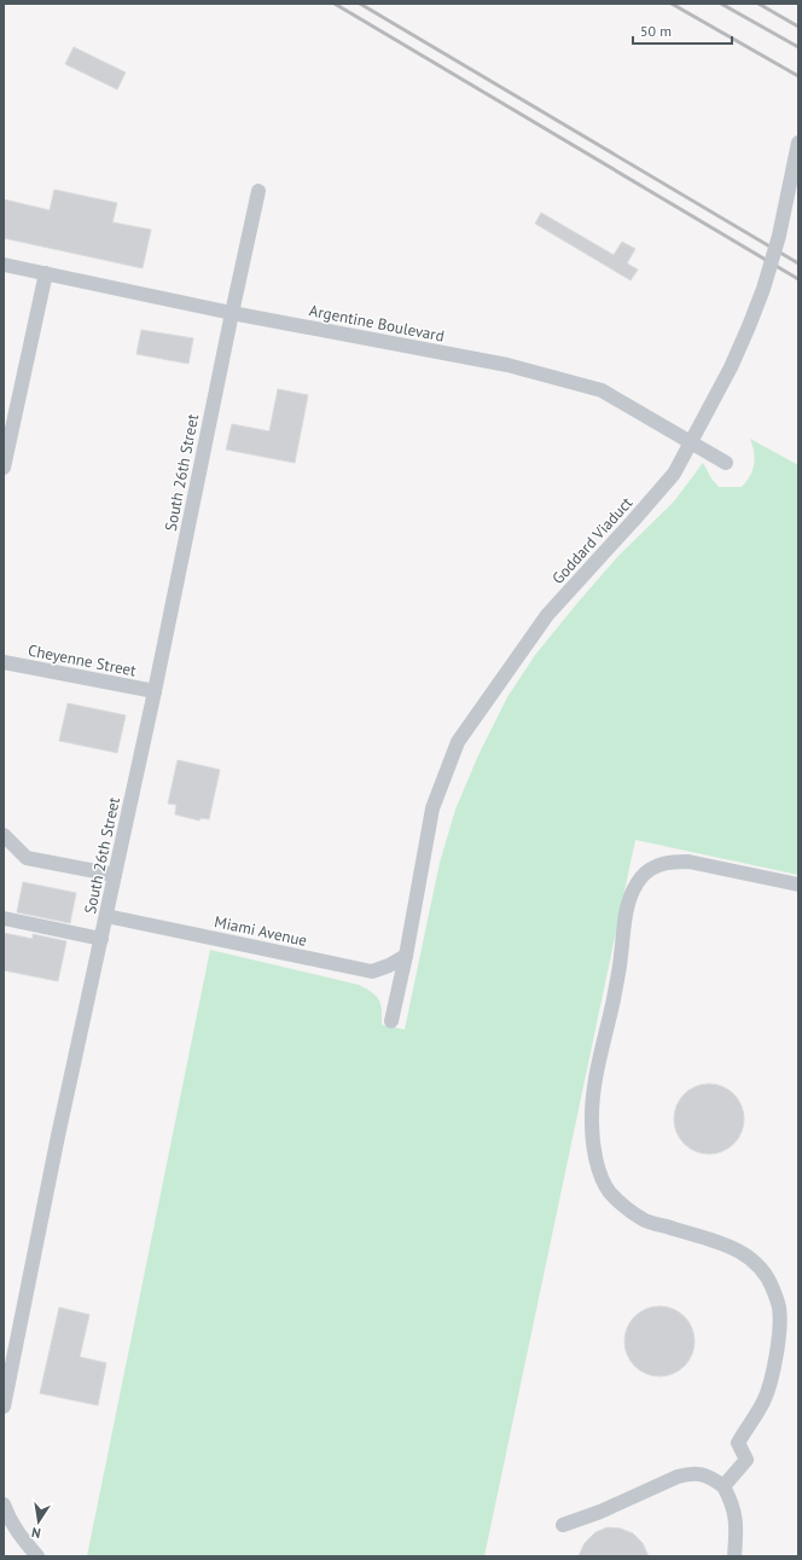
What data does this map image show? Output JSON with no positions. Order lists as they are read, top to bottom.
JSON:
{
  "streets": {
    "street": [
      "Argentine Boulevard",
      "South 26th Street",
      "Goddard Viaduct",
      "Cheyenne Street",
      "Miami Avenue"
    ]
  },
  "crossings": [
    ["Argentine Boulevard", "South 26th Street"],
    ["South 26th Street", "Cheyenne Street"],
    ["South 26th Street", "Miami Avenue"],
    ["Goddard Viaduct", "Miami Avenue"]
  ],
  "scale_bar": "50 m",
  "north": "bottom"
}
